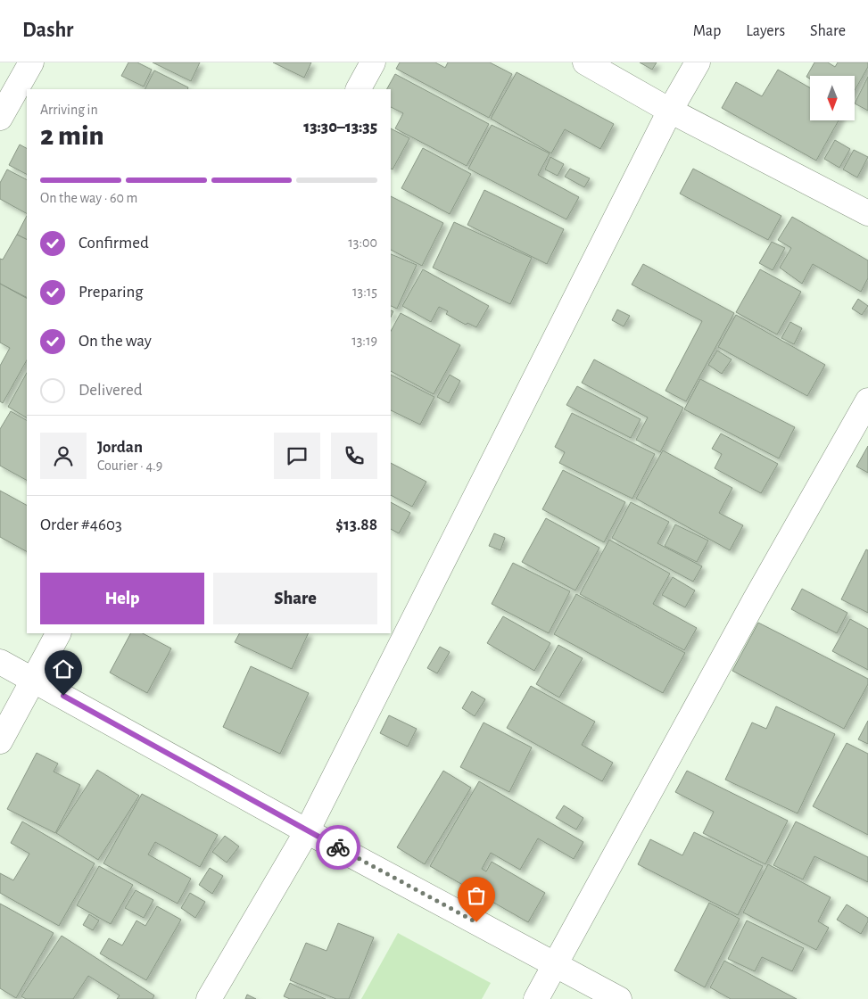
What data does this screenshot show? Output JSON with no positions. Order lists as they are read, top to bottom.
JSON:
{
  "north": "bottom",
  "page": {
    "header": "Dashr",
    "nav": ["Map", "Layers", "Share"],
    "heading": ["2 min", "Arriving in", "13:30–13:35"],
    "panel": [
      "Jordan",
      "Courier · 4.9",
      "Order #4603",
      "$13.88"
    ],
    "bar": "On the way · 60 m",
    "list": [
      ["Confirmed", "13:00"],
      ["Preparing", "13:15"],
      ["On the way", "13:19"],
      "Delivered"
    ],
    "buttons": ["Help", "Share"]
  }
}
